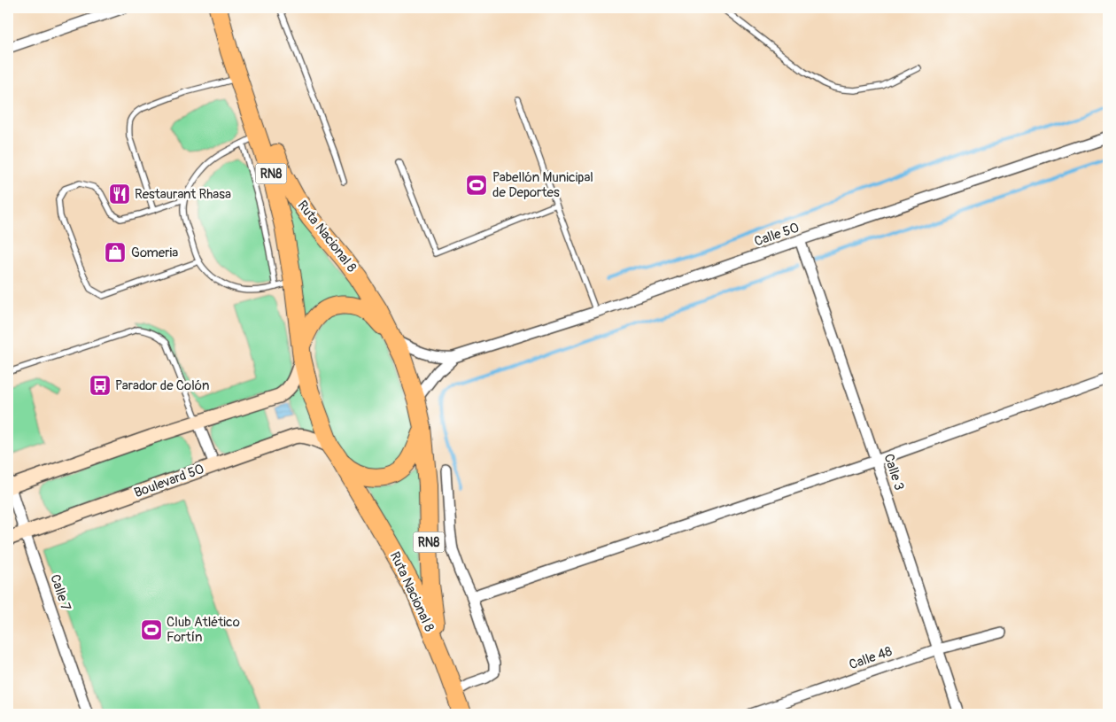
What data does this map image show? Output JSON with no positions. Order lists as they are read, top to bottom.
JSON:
{
  "streets": {
    "highway": ["RN8", "Ruta Nacional 8"],
    "main road": ["Boulevard 50"],
    "street": [
      "Calle 50",
      "Calle 3",
      "Calle 7",
      "Calle 48"
    ]
  },
  "crossings": [
    ["Calle 50", "Ruta Nacional 8"],
    ["Calle 50", "Calle 3"],
    ["Calle 50", "Boulevard 50"],
    ["Ruta Nacional 8", "Boulevard 50"],
    ["Calle 3", "Calle 48"],
    ["Boulevard 50", "Calle 7"]
  ],
  "places": {
    "sports": ["Pabellón Municipal de Deportes", "Club Atlético Fortín"],
    "restaurant": ["Restaurant Rhasa"],
    "shop": ["Gomeria"],
    "bus stop": ["Parador de Colón"]
  }
}
